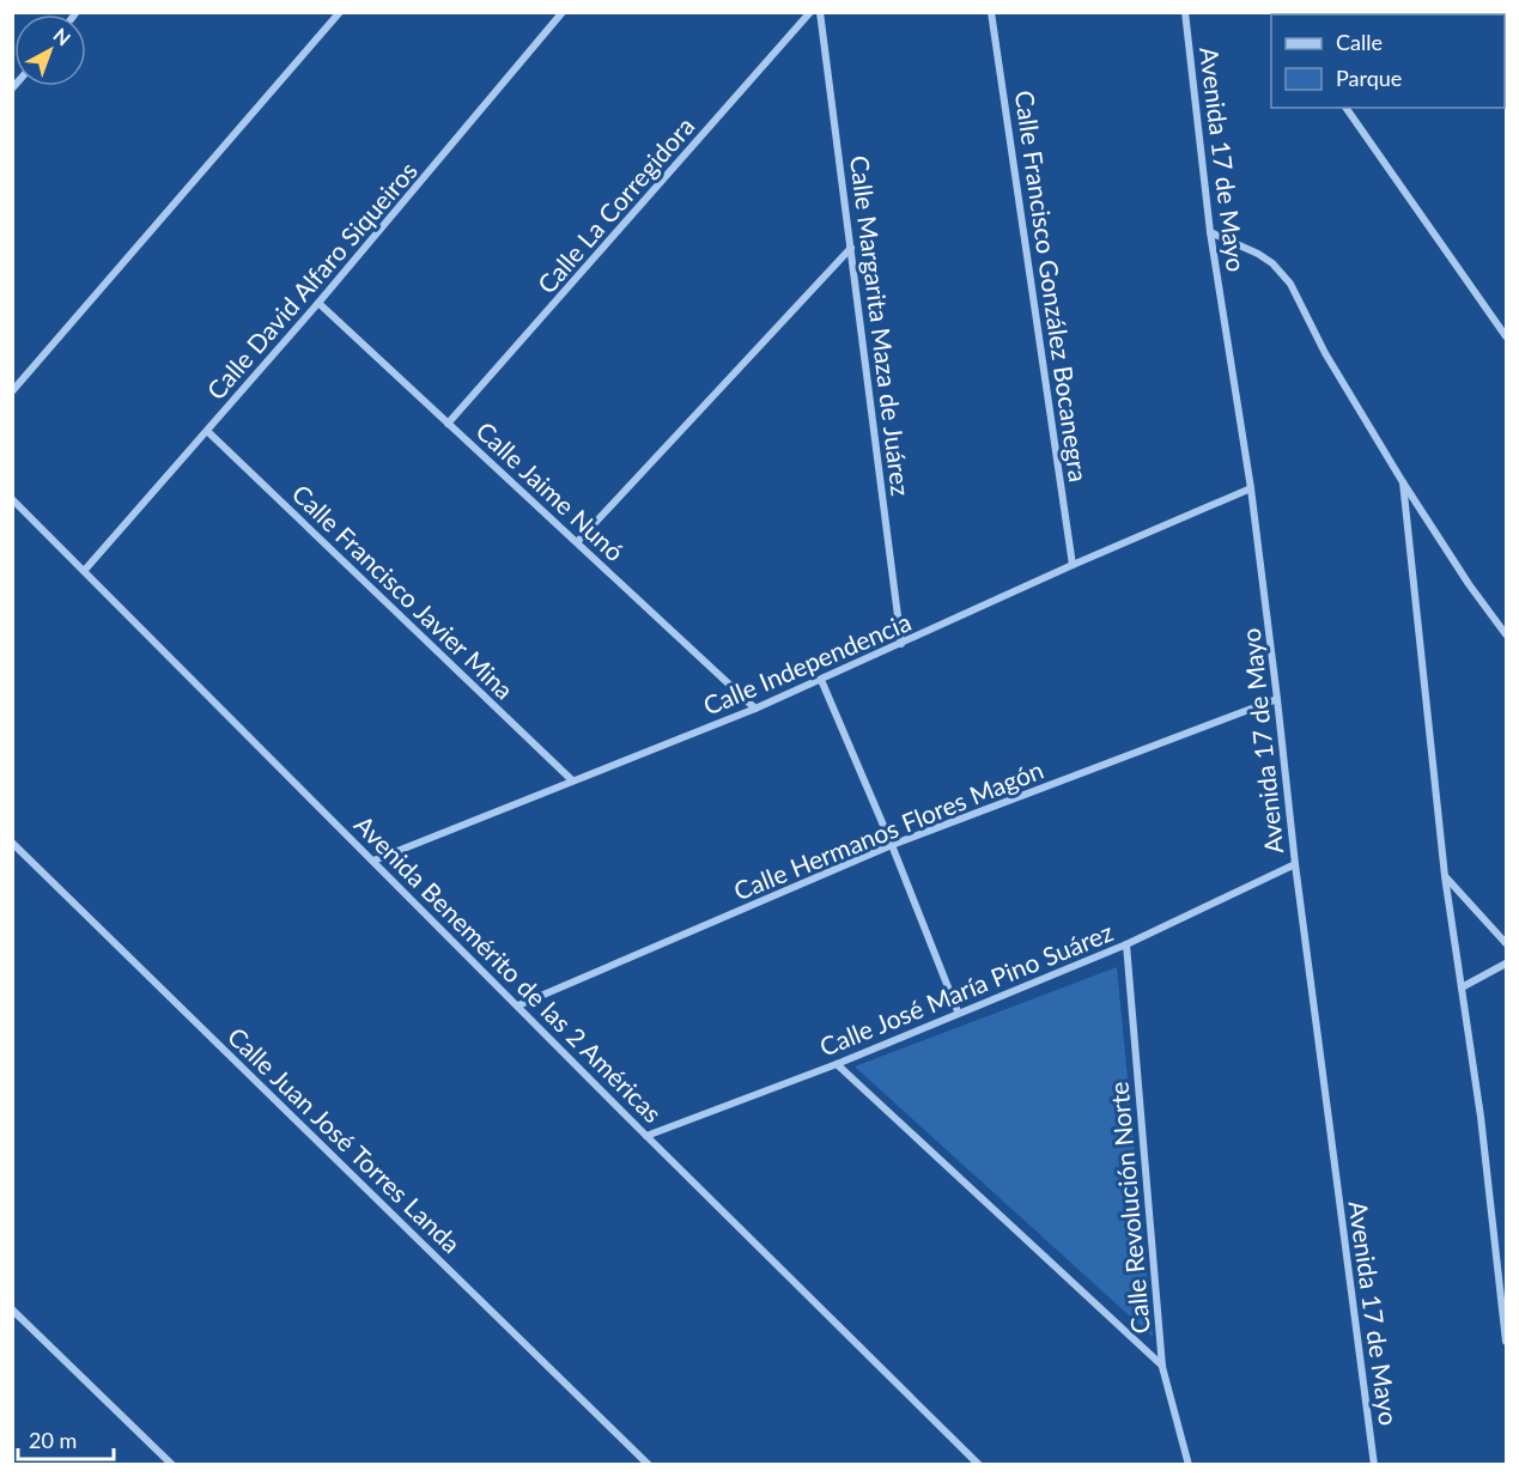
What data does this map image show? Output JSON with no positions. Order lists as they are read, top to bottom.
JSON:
{
  "streets": {
    "street": [
      "Avenida 17 de Mayo",
      "Calle La Corregidora",
      "Calle David Alfaro Siqueiros",
      "Calle Francisco González Bocanegra",
      "Calle Margarita Maza de Juárez",
      "Calle Jaime Nunó",
      "Calle Francisco Javier Mina",
      "Calle Independencia",
      "Calle Hermanos Flores Magón",
      "Avenida Benemérito de las 2 Américas",
      "Calle José María Pino Suárez",
      "Calle Juan José Torres Landa",
      "Calle Revolución Norte"
    ]
  },
  "crossings": [
    ["Avenida 17 de Mayo", "Calle Independencia"],
    ["Avenida 17 de Mayo", "Calle Hermanos Flores Magón"],
    ["Avenida 17 de Mayo", "Calle José María Pino Suárez"],
    ["Calle La Corregidora", "Calle Jaime Nunó"],
    ["Calle David Alfaro Siqueiros", "Calle Jaime Nunó"],
    ["Calle David Alfaro Siqueiros", "Calle Francisco Javier Mina"],
    ["Calle David Alfaro Siqueiros", "Avenida Benemérito de las 2 Américas"],
    ["Calle Francisco González Bocanegra", "Calle Independencia"],
    ["Calle Margarita Maza de Juárez", "Calle Independencia"],
    ["Calle Jaime Nunó", "Calle Independencia"],
    ["Calle Francisco Javier Mina", "Calle Independencia"],
    ["Calle Independencia", "Avenida Benemérito de las 2 Américas"],
    ["Calle Hermanos Flores Magón", "Avenida Benemérito de las 2 Américas"],
    ["Avenida Benemérito de las 2 Américas", "Calle José María Pino Suárez"],
    ["Calle José María Pino Suárez", "Calle Revolución Norte"]
  ],
  "legend": ["Calle", "Parque"],
  "scale_bar": "20 m",
  "north": "top right"
}
